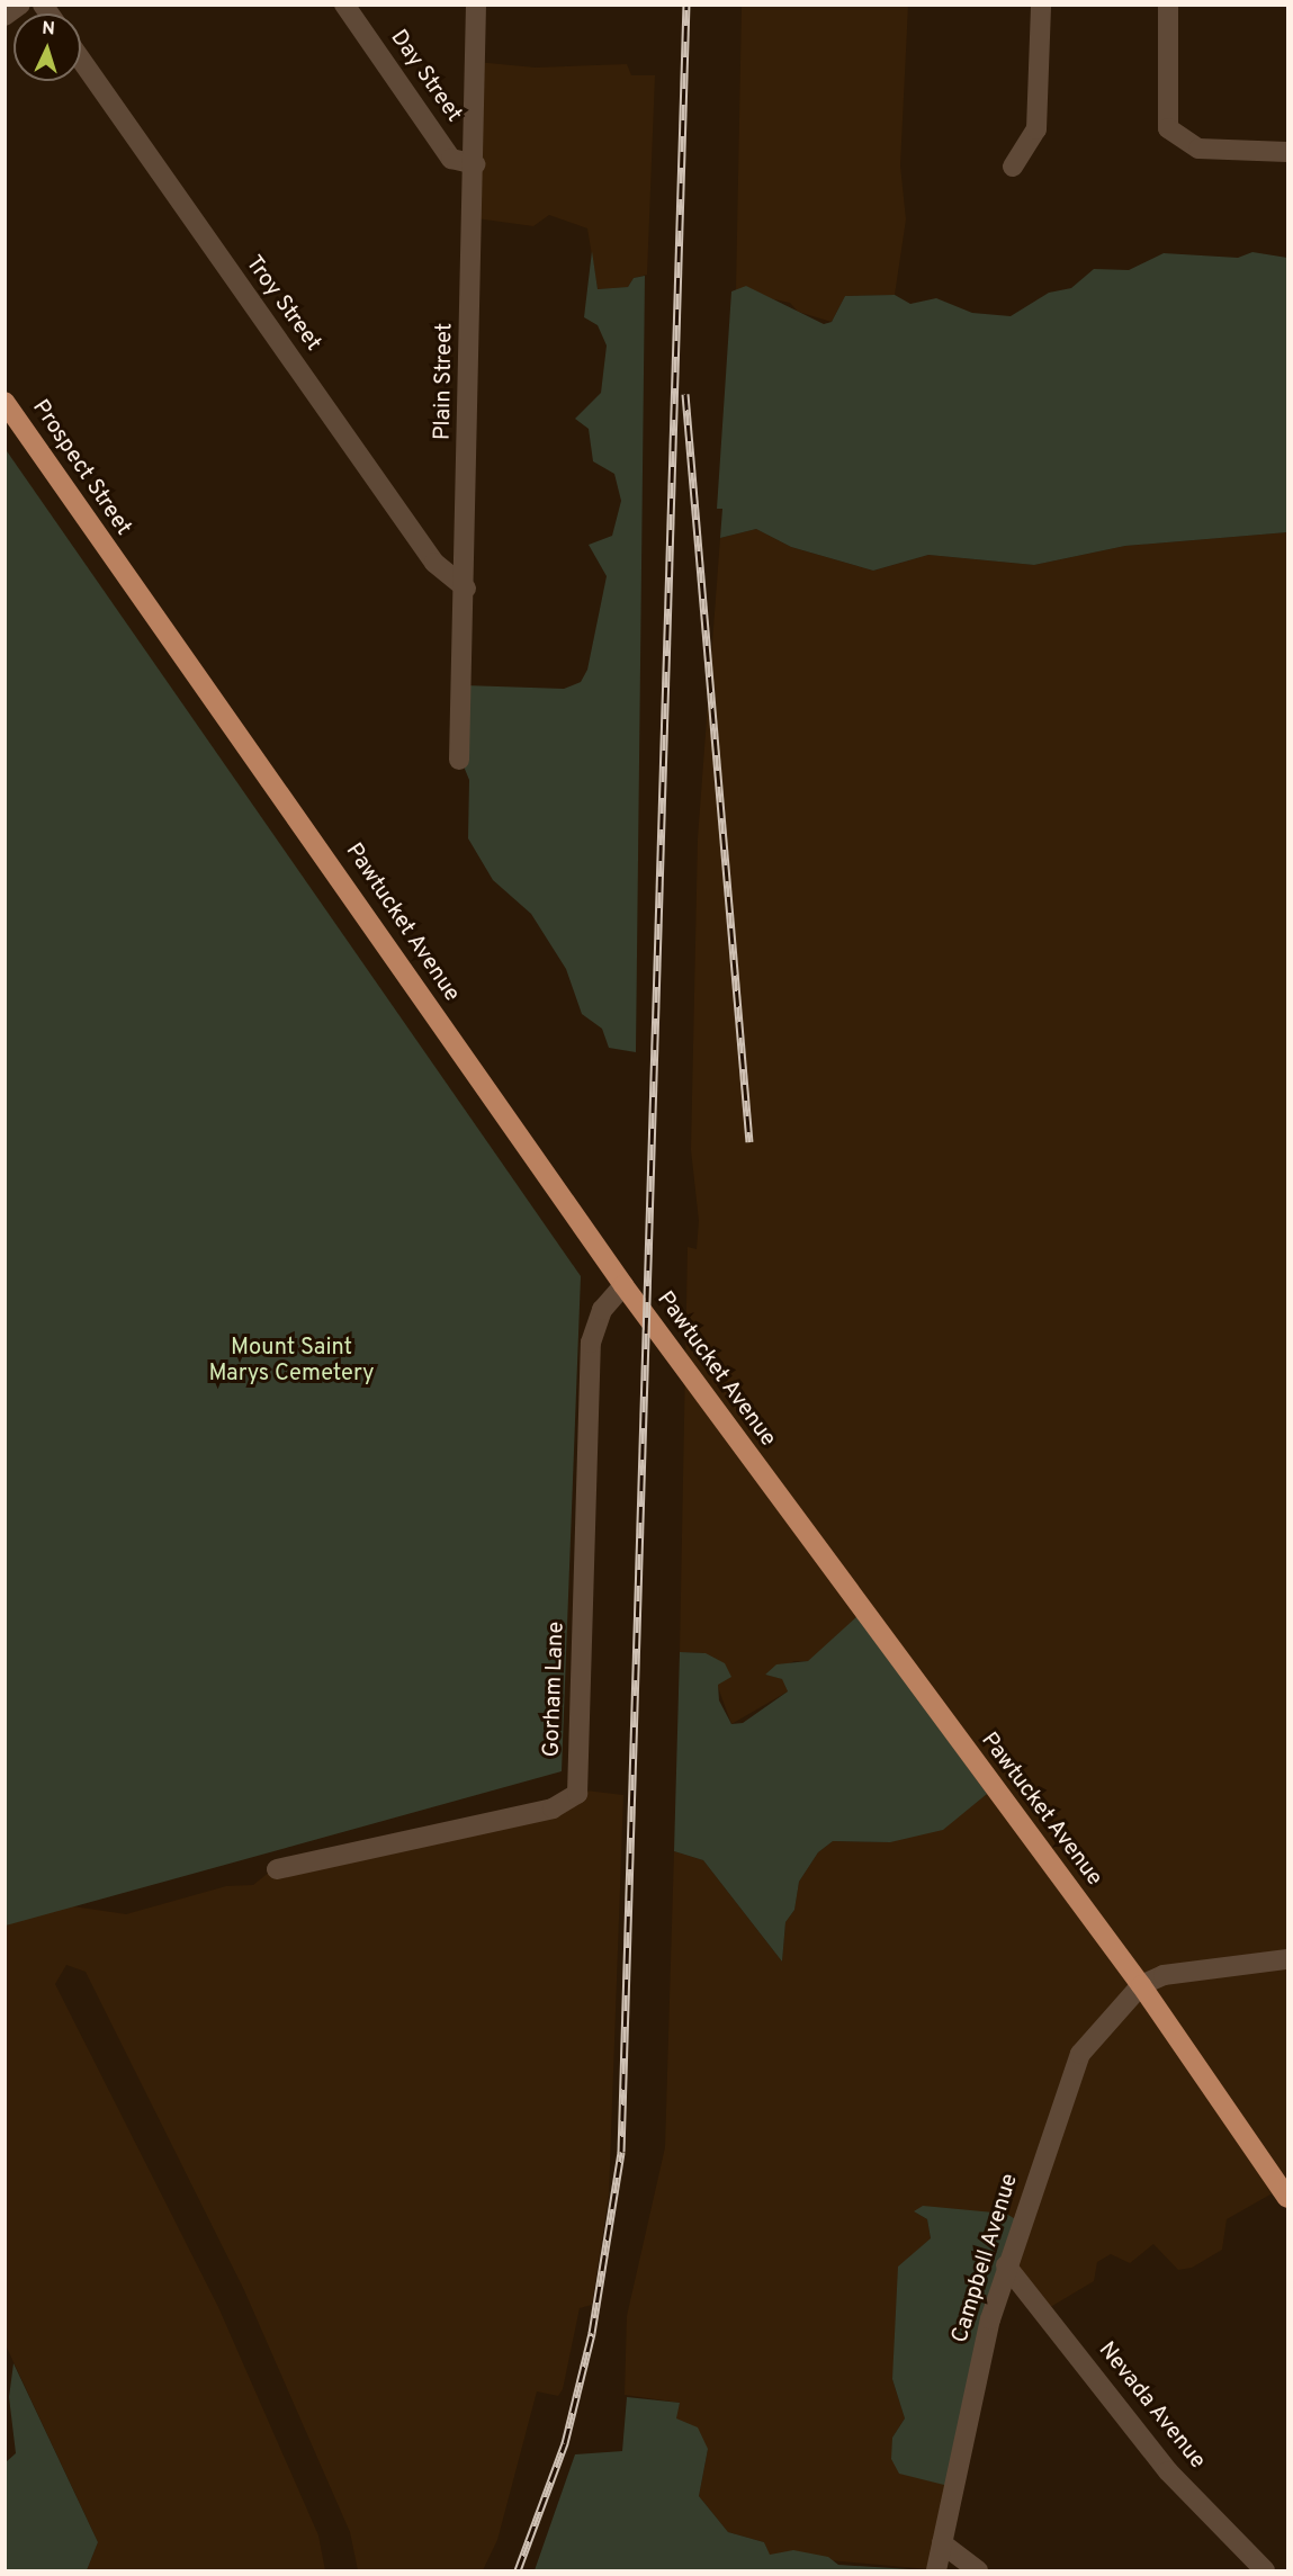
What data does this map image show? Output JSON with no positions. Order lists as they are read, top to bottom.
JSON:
{
  "streets": {
    "main road": ["Prospect Street", "Pawtucket Avenue"],
    "street": [
      "Day Street",
      "Troy Street",
      "Plain Street",
      "Gorham Lane",
      "Campbell Avenue",
      "Nevada Avenue"
    ]
  },
  "crossings": [
    ["Day Street", "Plain Street"],
    ["Troy Street", "Plain Street"],
    ["Prospect Street", "Pawtucket Avenue"],
    ["Pawtucket Avenue", "Gorham Lane"],
    ["Pawtucket Avenue", "Campbell Avenue"],
    ["Campbell Avenue", "Nevada Avenue"]
  ],
  "parks": ["Mount Saint Marys Cemetery"],
  "north": "top"
}
